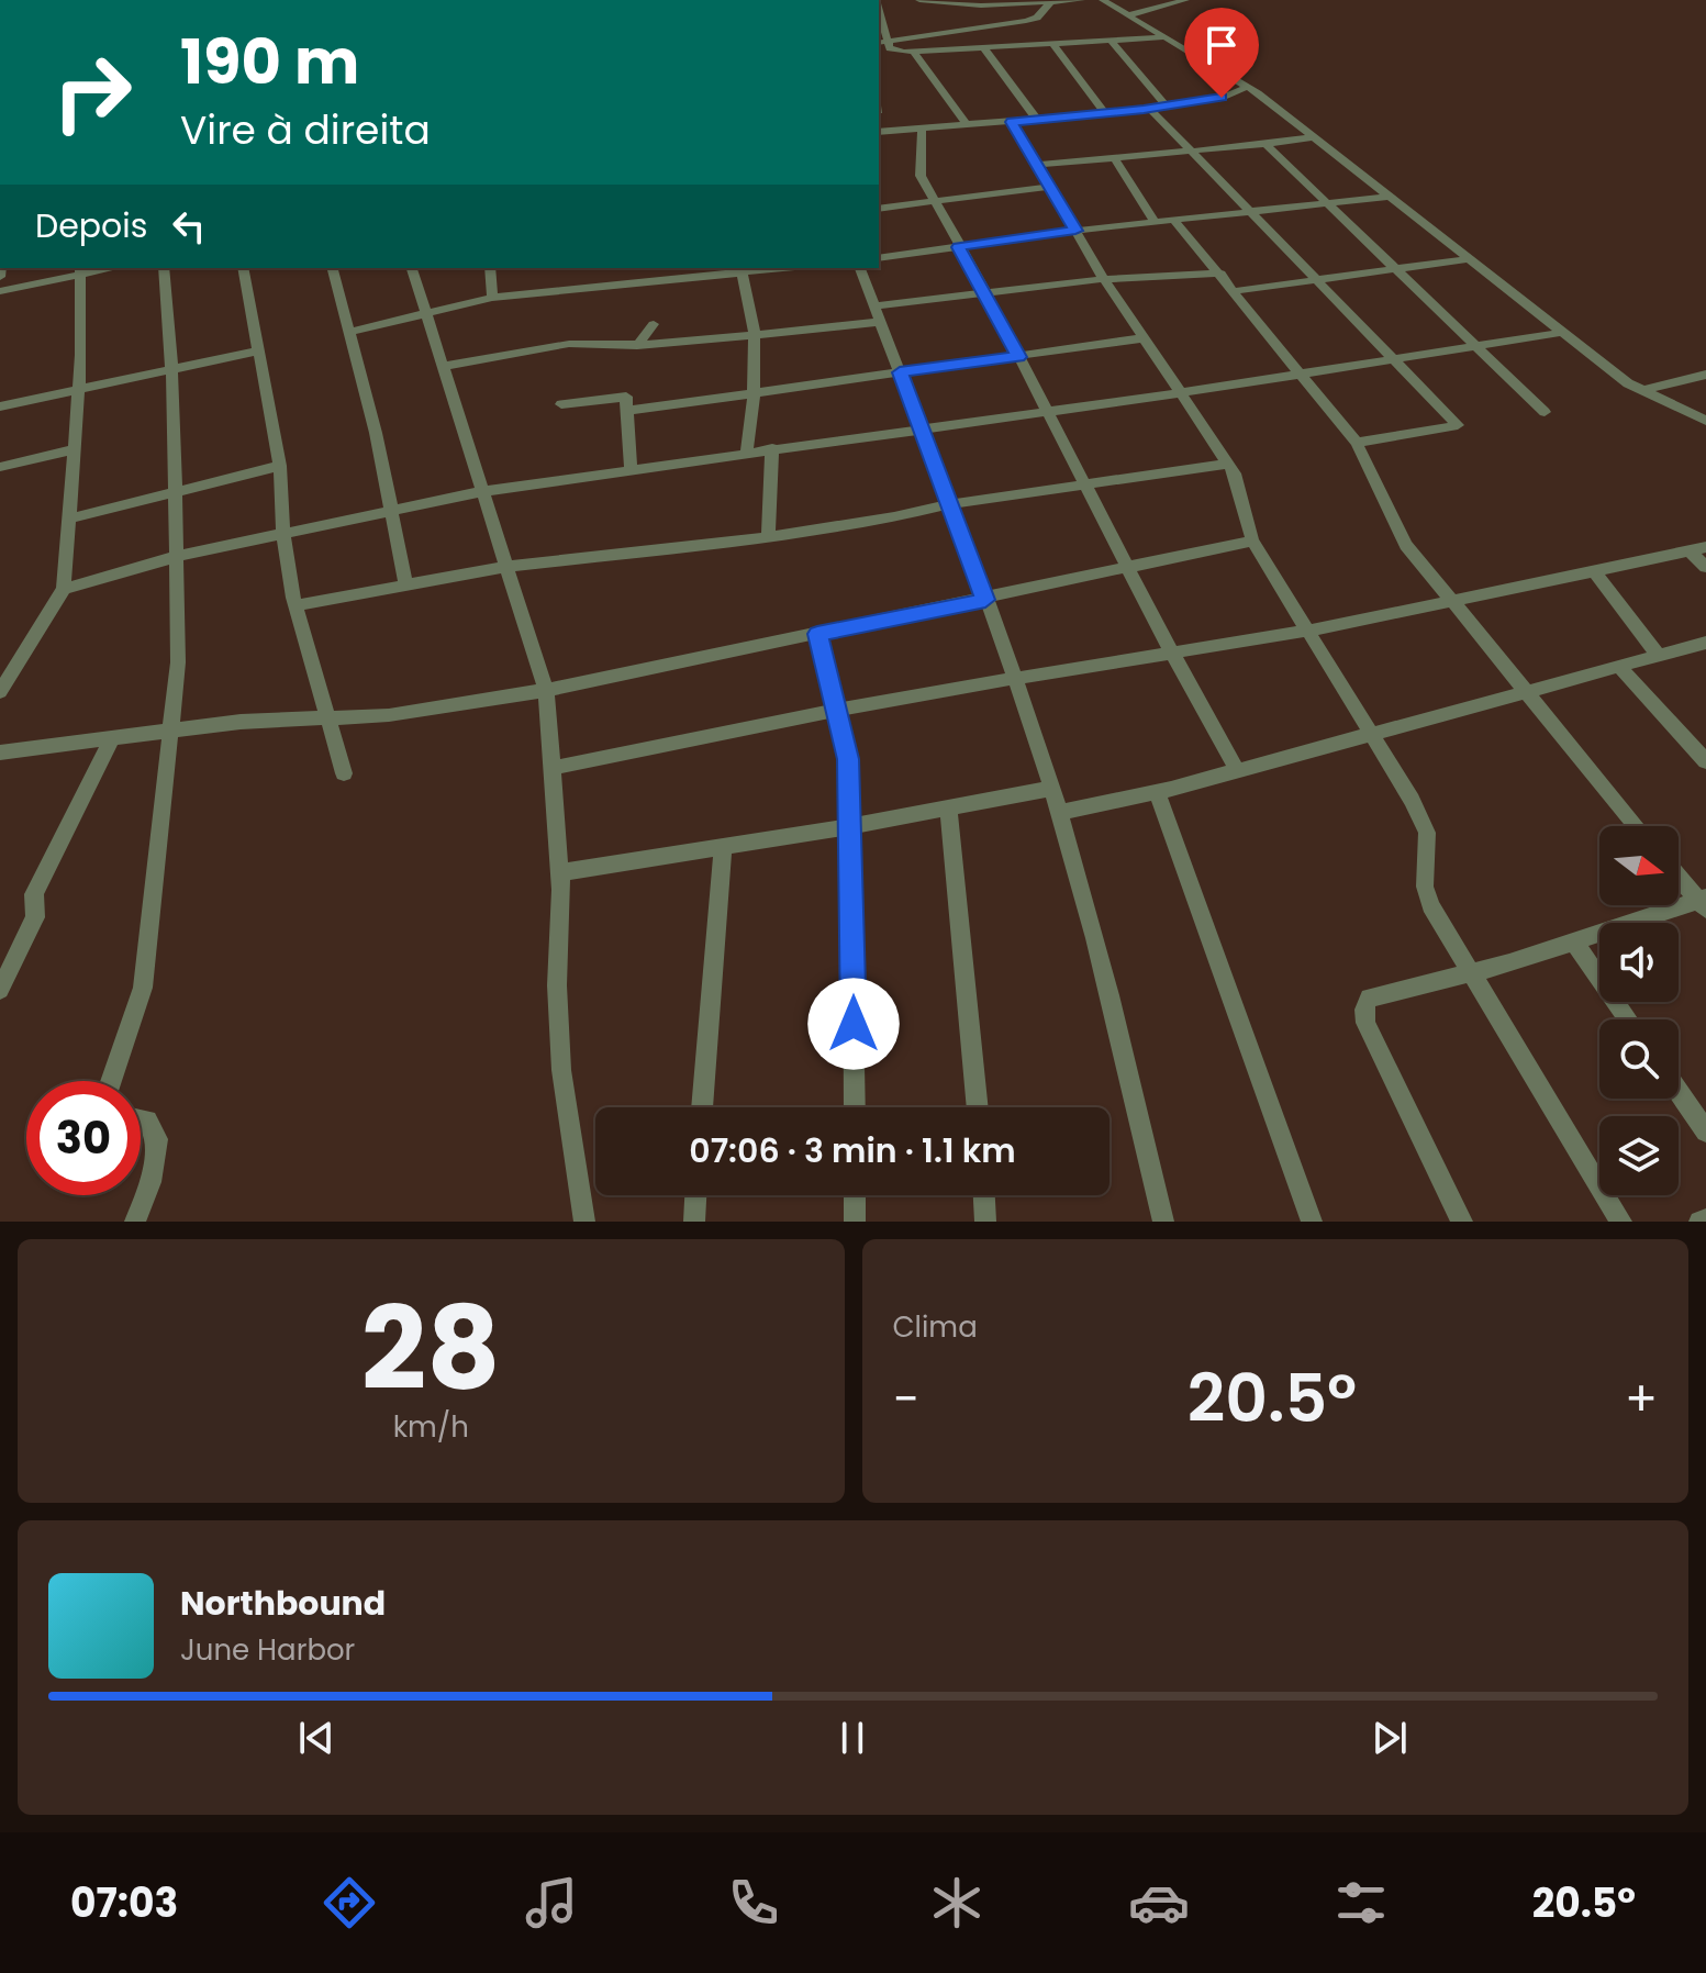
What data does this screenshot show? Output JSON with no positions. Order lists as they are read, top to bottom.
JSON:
{
  "north": "right",
  "page": {
    "turn": ["190 m", "Vire à direita"],
    "then": "Depois",
    "limit": "30",
    "trip": "07:06 · 3 min · 1.1 km",
    "tile": [
      ["28", "km/h"],
      "Clima"
    ],
    "heat": ["−", "20.5°", "+"],
    "song": ["Northbound", "June Harbor"],
    "tabs": ["07:03", "20.5°"]
  }
}
